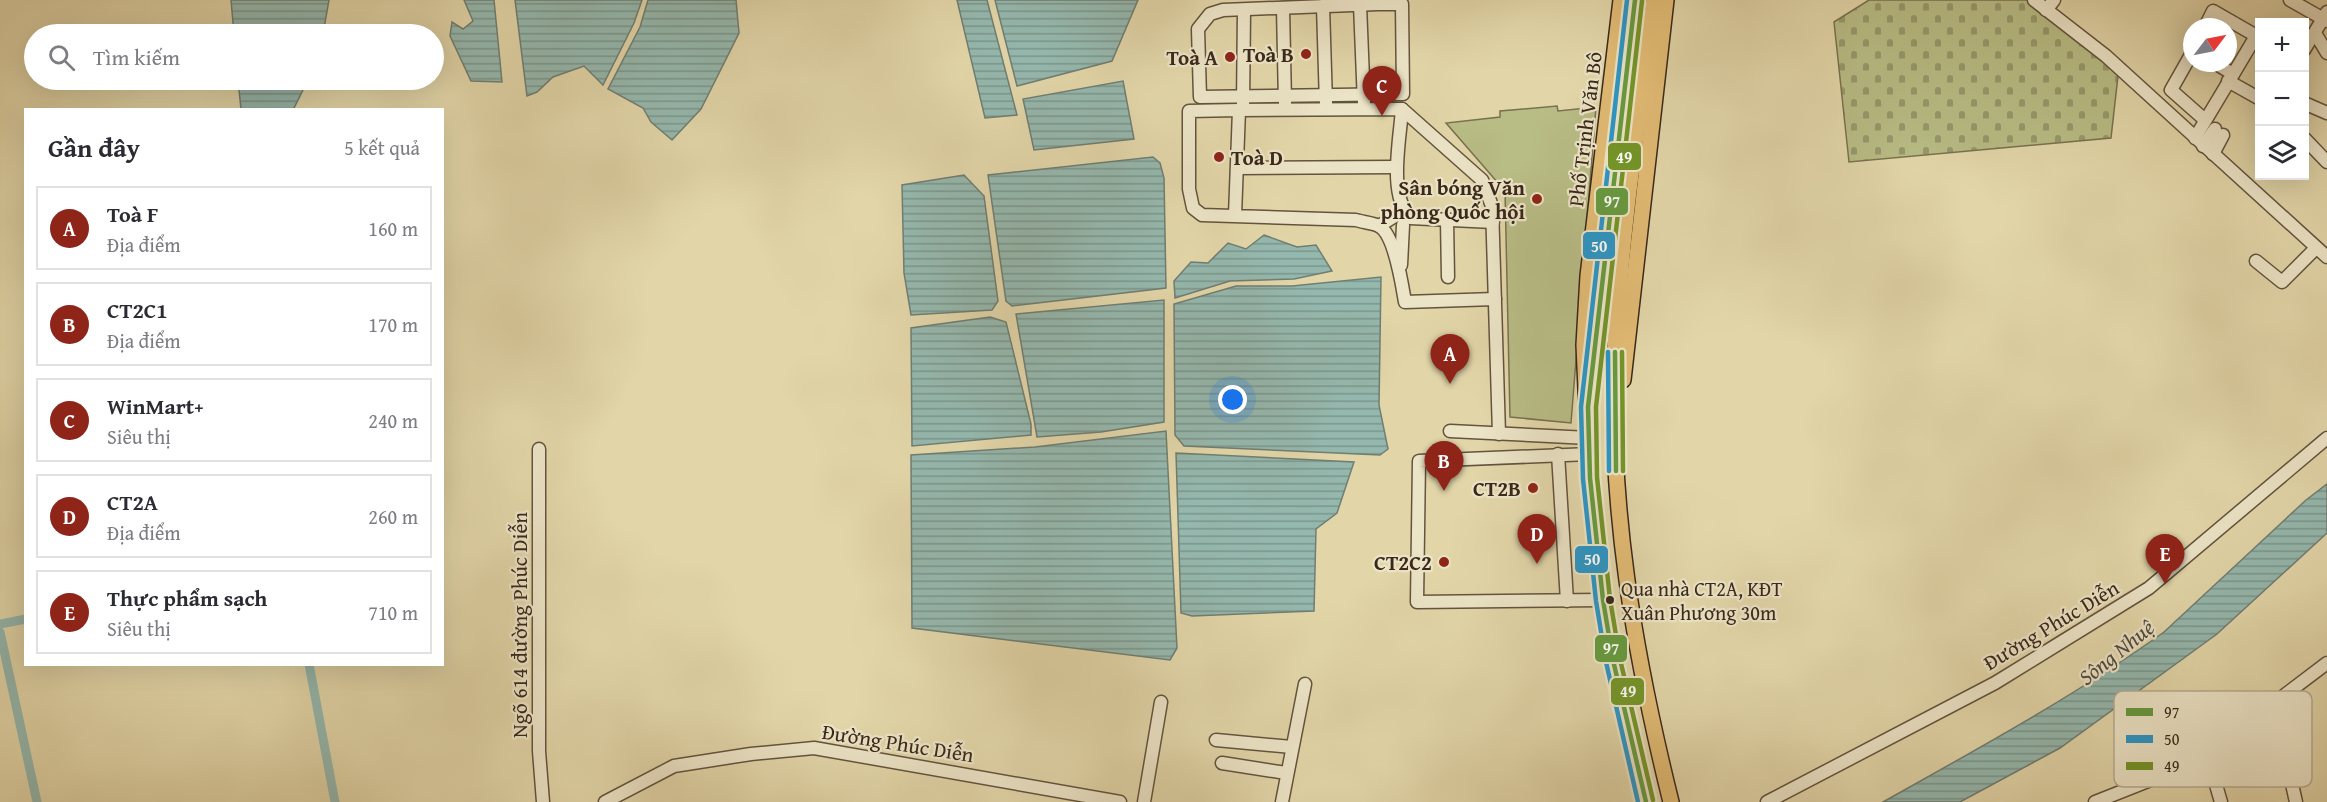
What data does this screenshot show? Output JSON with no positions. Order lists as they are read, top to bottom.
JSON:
{
  "streets": {
    "main road": ["Phố Trịnh Văn Bô"],
    "street": ["Ngõ 614 đường Phúc Diễn", "Đường Phúc Diễn"]
  },
  "water": ["Sông Nhuệ"],
  "places": [
    "Toà B",
    "Toà A",
    "Toà D",
    "Sân bóng Văn phòng Quốc hội",
    "CT2B",
    "CT2C2",
    "Qua nhà CT2A, KĐT Xuân Phương 30m"
  ],
  "lines": ["transit line 97", "transit line 50", "transit line 49"],
  "legend": ["97", "50", "49"],
  "north": "top right",
  "page": {
    "map_buttons": ["+", "−"],
    "search": "Tìm kiếm",
    "pins": [
      "C",
      "A",
      "B",
      "D",
      "E"
    ],
    "heading": ["Gần đây", "5 kết quả"],
    "list": [
      {
        "mark": "A",
        "name": "Toà F",
        "note": "Địa điểm",
        "value": "160 m"
      },
      {
        "mark": "B",
        "name": "CT2C1",
        "note": "Địa điểm",
        "value": "170 m"
      },
      {
        "mark": "C",
        "name": "WinMart+",
        "note": "Siêu thị",
        "value": "240 m"
      },
      {
        "mark": "D",
        "name": "CT2A",
        "note": "Địa điểm",
        "value": "260 m"
      },
      {
        "mark": "E",
        "name": "Thực phẩm sạch",
        "note": "Siêu thị",
        "value": "710 m"
      }
    ]
  }
}
